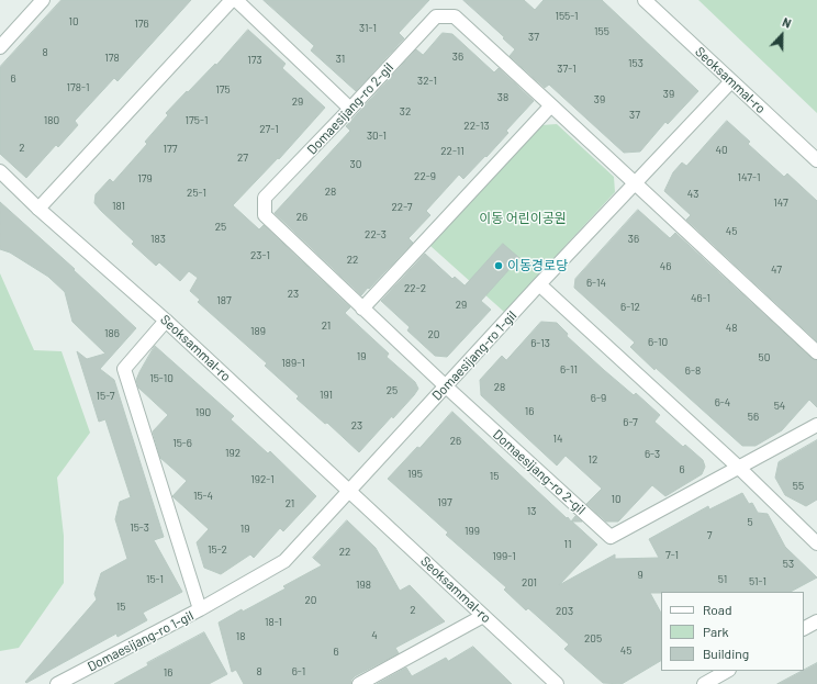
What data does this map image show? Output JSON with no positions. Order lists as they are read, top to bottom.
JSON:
{
  "streets": {
    "street": ["Seoksammal-ro", "Domaesijang-ro 2-gil", "Domaesijang-ro 1-gil"]
  },
  "crossings": [
    ["Seoksammal-ro", "Domaesijang-ro 1-gil"],
    ["Domaesijang-ro 2-gil", "Domaesijang-ro 1-gil"]
  ],
  "parks": ["이동 어린이공원"],
  "places": ["이동경로당"],
  "house_numbers": [
    "155-1",
    "10",
    "176",
    "31-1",
    "155",
    "37",
    "8",
    "36",
    "178",
    "31",
    "173",
    "153",
    "37-1",
    "6",
    "32-1",
    "178-1",
    "175",
    "39",
    "38",
    "39",
    "29",
    "32",
    "37",
    "180",
    "175-1",
    "22-13",
    "27-1",
    "30-1",
    "2",
    "177",
    "40",
    "22-11",
    "27",
    "30",
    "22-9",
    "147-1",
    "179",
    "28",
    "25-1",
    "43",
    "147",
    "181",
    "22-7",
    "26",
    "25",
    "45",
    "22-3",
    "183",
    "36",
    "23-1",
    "22",
    "46",
    "47",
    "6-14",
    "22-2",
    "23",
    "46-1",
    "187",
    "29",
    "6-12",
    "21",
    "48",
    "189",
    "186",
    "20",
    "6-10",
    "6-13",
    "19",
    "50",
    "189-1",
    "6-11",
    "6-8",
    "15-10",
    "28",
    "25",
    "191",
    "15-7",
    "6-9",
    "6-4",
    "54",
    "16",
    "190",
    "56",
    "6-7",
    "23",
    "14",
    "26",
    "15-6",
    "192",
    "6-3",
    "12",
    "6",
    "195",
    "15",
    "192-1",
    "55",
    "15-4",
    "10",
    "197",
    "21",
    "13",
    "5",
    "15-3",
    "19",
    "199",
    "7",
    "11",
    "15-2",
    "22",
    "7-1",
    "199-1",
    "53",
    "9",
    "15-1",
    "51",
    "51-1",
    "201",
    "198",
    "20",
    "15",
    "2",
    "203",
    "18-1",
    "4",
    "18",
    "205",
    "45",
    "6",
    "8",
    "6-1",
    "16"
  ],
  "legend": ["Road", "Park", "Building"],
  "north": "top"
}
